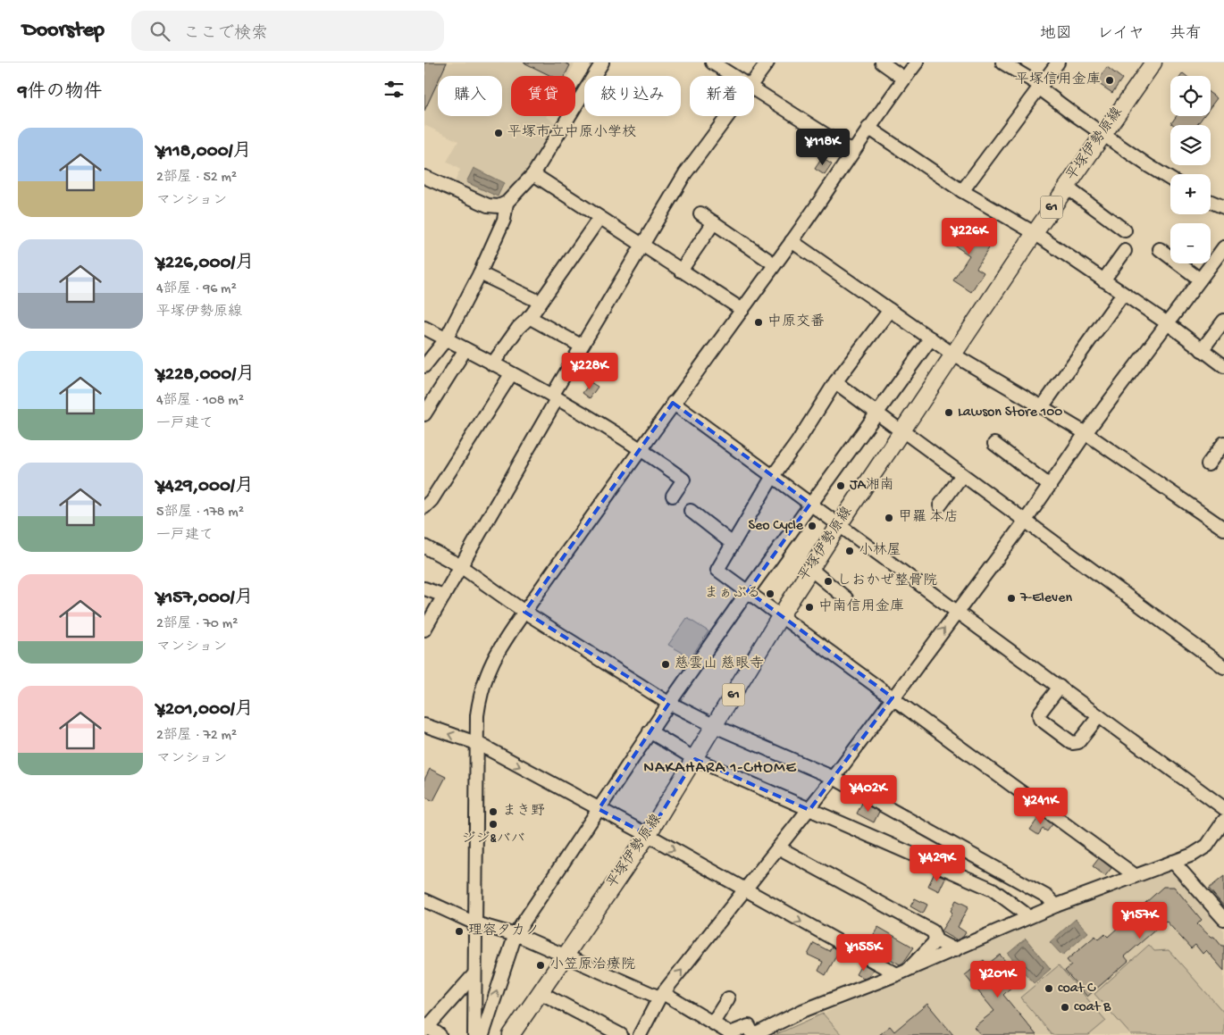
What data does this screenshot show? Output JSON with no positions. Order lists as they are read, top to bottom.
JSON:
{
  "streets": {
    "main road": ["平塚伊勢原線", "61"]
  },
  "districts": ["NAKAHARA 1-CHOME"],
  "places": [
    "平塚信用金庫",
    "平塚市立中原小学校",
    "中原交番",
    "Lawson Store 100",
    "JA湘南",
    "甲羅 本店",
    "Seo Cycle",
    "小林屋",
    "しおかぜ整骨院",
    "まぁぶる",
    "7-Eleven",
    "中南信用金庫",
    "慈雲山 慈眼寺",
    "まき野",
    "ジジ&ババ",
    "理容タカノ",
    "小笠原治療院",
    "coat C",
    "coat B"
  ],
  "page": {
    "header": "Doorstep",
    "search": "ここで検索",
    "nav": ["地図", "レイヤ", "共有"],
    "heading": "9件の物件",
    "map_buttons": ["+", "−"],
    "chip": [
      "購入",
      "賃貸",
      "絞り込み",
      "新着"
    ],
    "list": [
      {
        "name": "¥118,000/月",
        "note": "2部屋 · 52 m² · マンション"
      },
      {
        "name": "¥226,000/月",
        "note": "4部屋 · 96 m² · 平塚伊勢原線"
      },
      {
        "name": "¥228,000/月",
        "note": "4部屋 · 108 m² · 一戸建て"
      },
      {
        "name": "¥429,000/月",
        "note": "5部屋 · 178 m² · 一戸建て"
      },
      {
        "name": "¥157,000/月",
        "note": "2部屋 · 70 m² · マンション"
      },
      {
        "name": "¥201,000/月",
        "note": "2部屋 · 72 m² · マンション"
      }
    ],
    "price": [
      "¥118K",
      "¥226K",
      "¥228K",
      "¥402K",
      "¥241K",
      "¥429K",
      "¥157K",
      "¥155K",
      "¥201K"
    ]
  }
}
